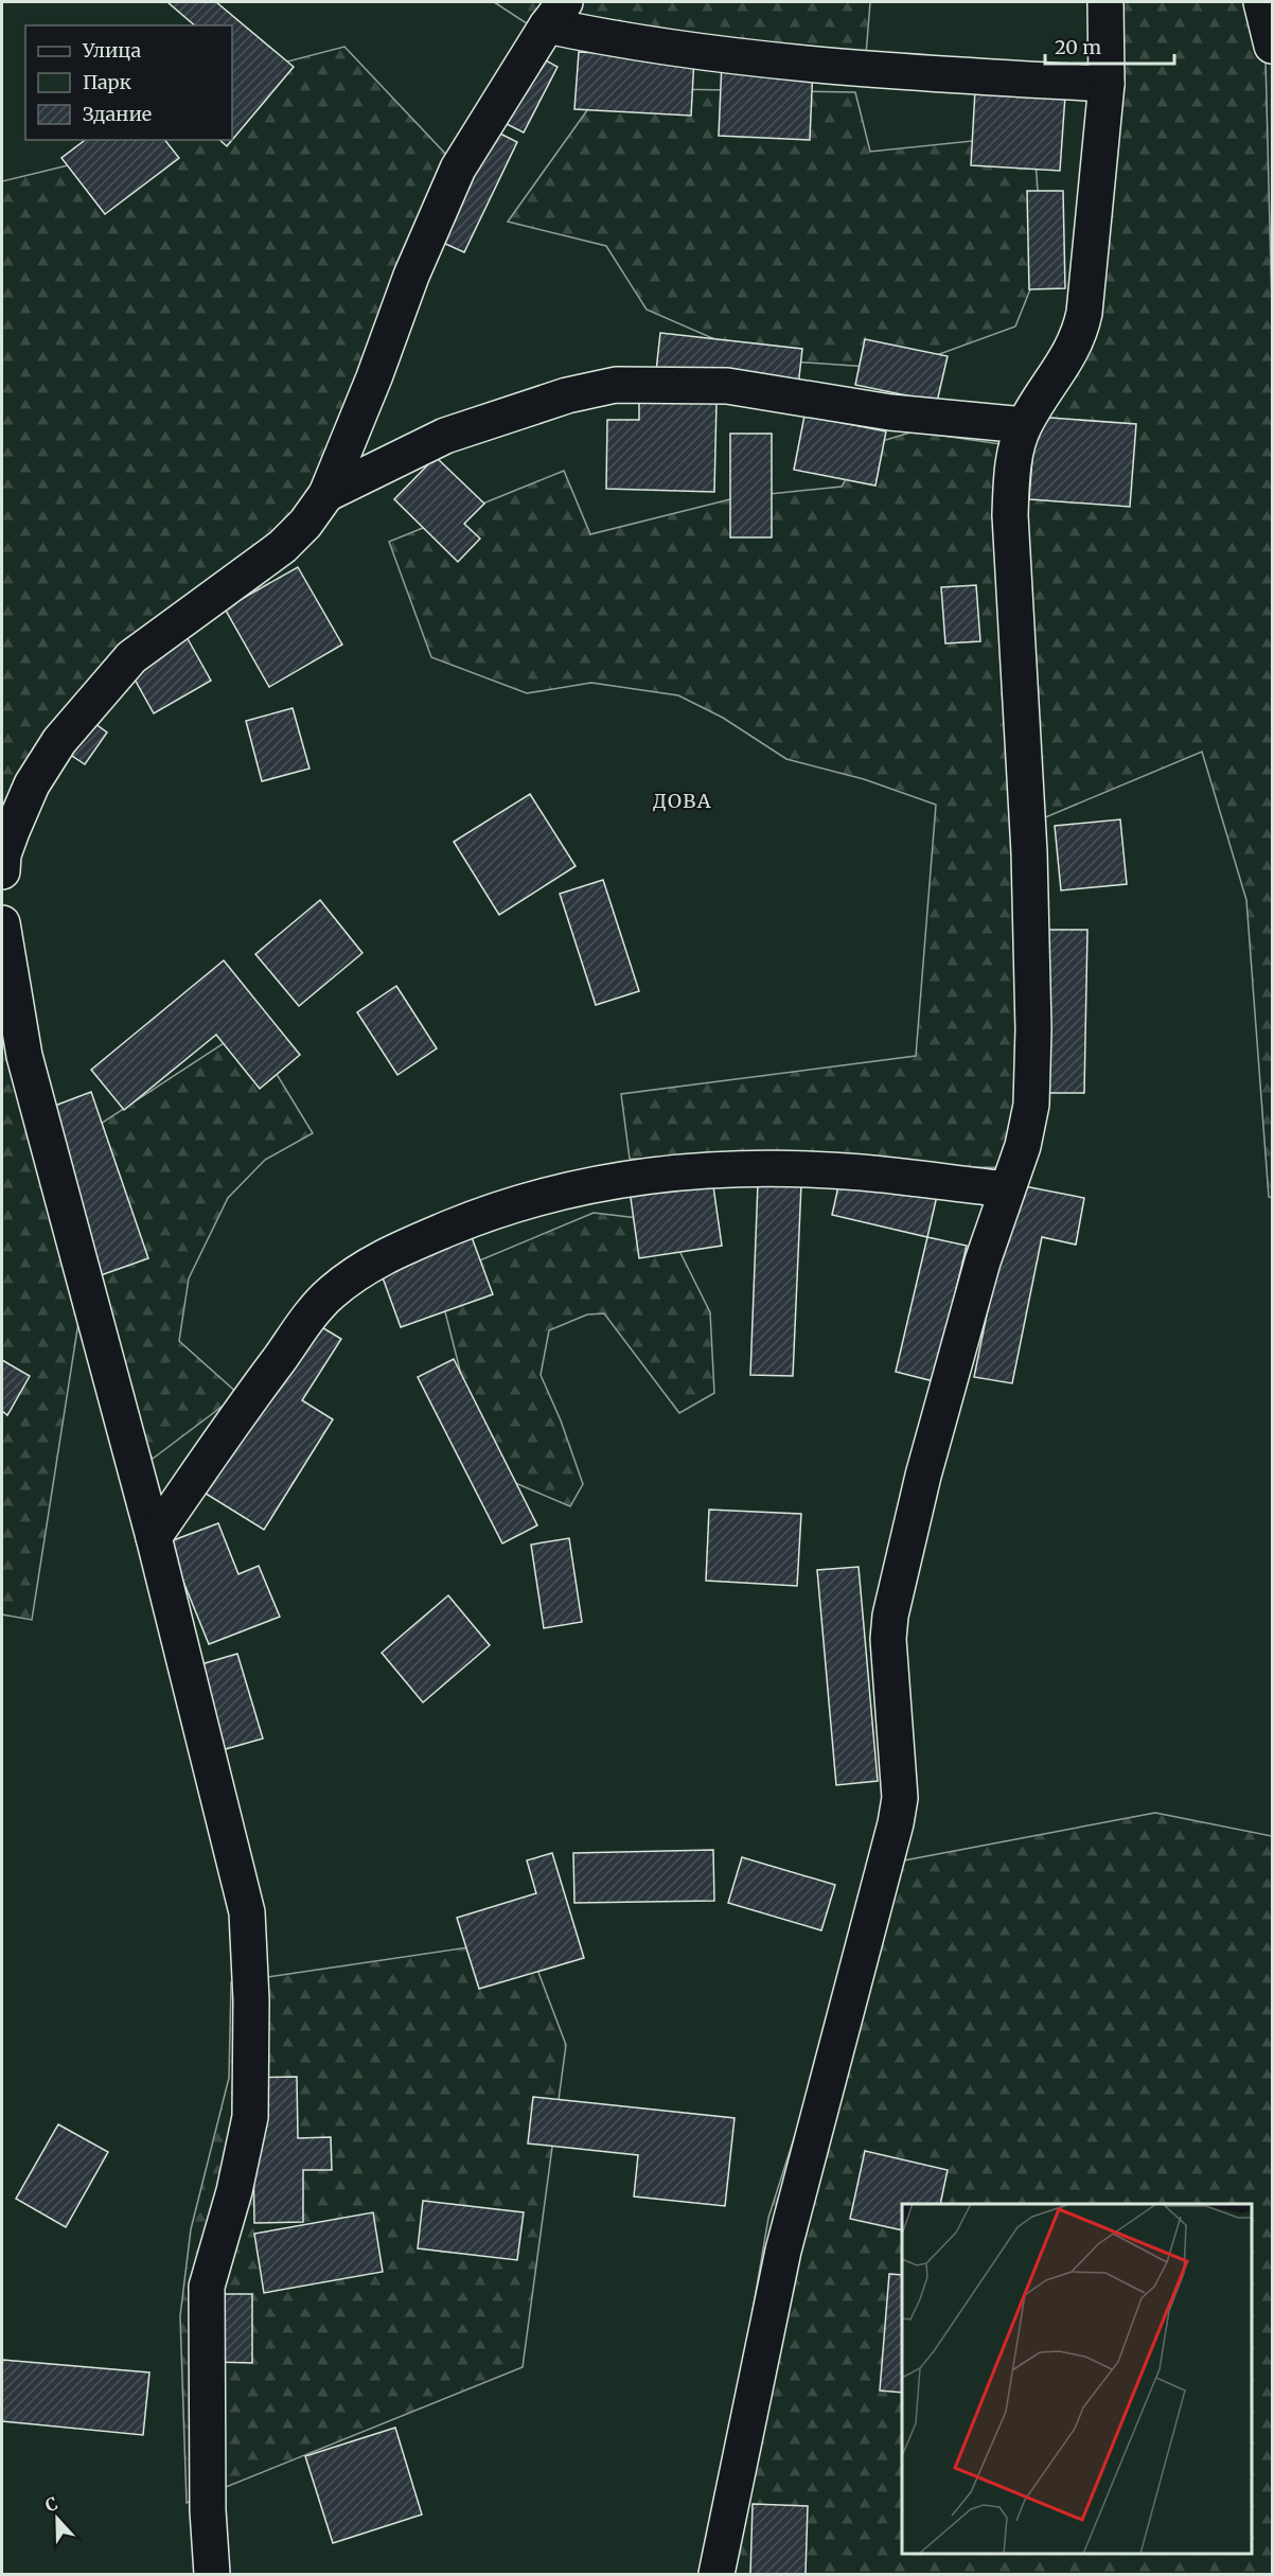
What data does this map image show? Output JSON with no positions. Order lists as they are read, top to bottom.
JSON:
{
  "districts": ["ДОВА"],
  "legend": ["Улица", "Парк", "Здание"],
  "scale_bar": "20 m",
  "north": "top"
}
